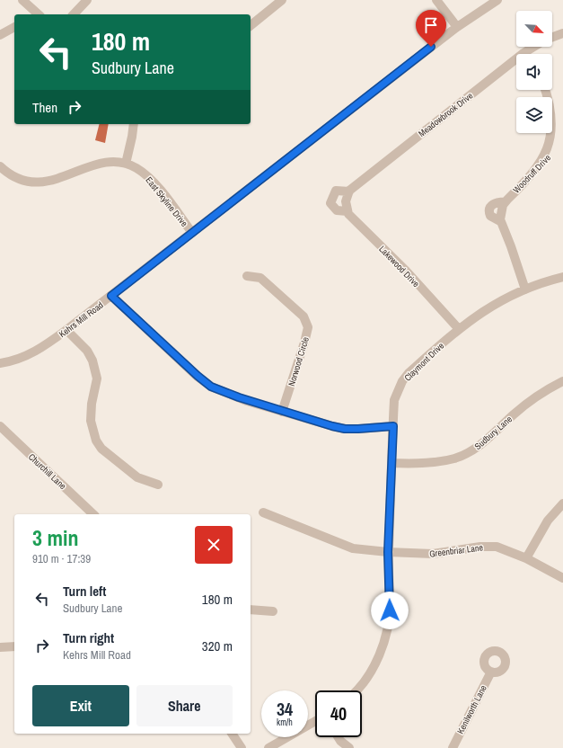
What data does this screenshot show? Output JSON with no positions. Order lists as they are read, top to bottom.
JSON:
{
  "streets": {
    "street": [
      "Meadowbrook Drive",
      "Woodruff Drive",
      "East Skyline Drive",
      "Lakewood Drive",
      "Kehrs Mill Road",
      "Norwood Circle",
      "Claymont Drive",
      "Sudbury Lane",
      "Churchill Lane",
      "Greenbriar Lane",
      "Kenilworth Lane"
    ]
  },
  "crossings": [
    ["Meadowbrook Drive", "Lakewood Drive"],
    ["Woodruff Drive", "Claymont Drive"],
    ["East Skyline Drive", "Kehrs Mill Road"],
    ["Lakewood Drive", "Claymont Drive"],
    ["Claymont Drive", "Sudbury Lane"],
    ["Claymont Drive", "Greenbriar Lane"]
  ],
  "north": "bottom right",
  "page": {
    "turn": ["180 m", "Sudbury Lane"],
    "then": "Then",
    "heading": ["3 min", "910 m · 17:39"],
    "list": [
      {
        "name": "Turn left",
        "note": "Sudbury Lane",
        "value": "180 m"
      },
      {
        "name": "Turn right",
        "note": "Kehrs Mill Road",
        "value": "320 m"
      }
    ],
    "buttons": ["Exit", "Share"],
    "speed": "34 km/h",
    "limit": "40"
  }
}
